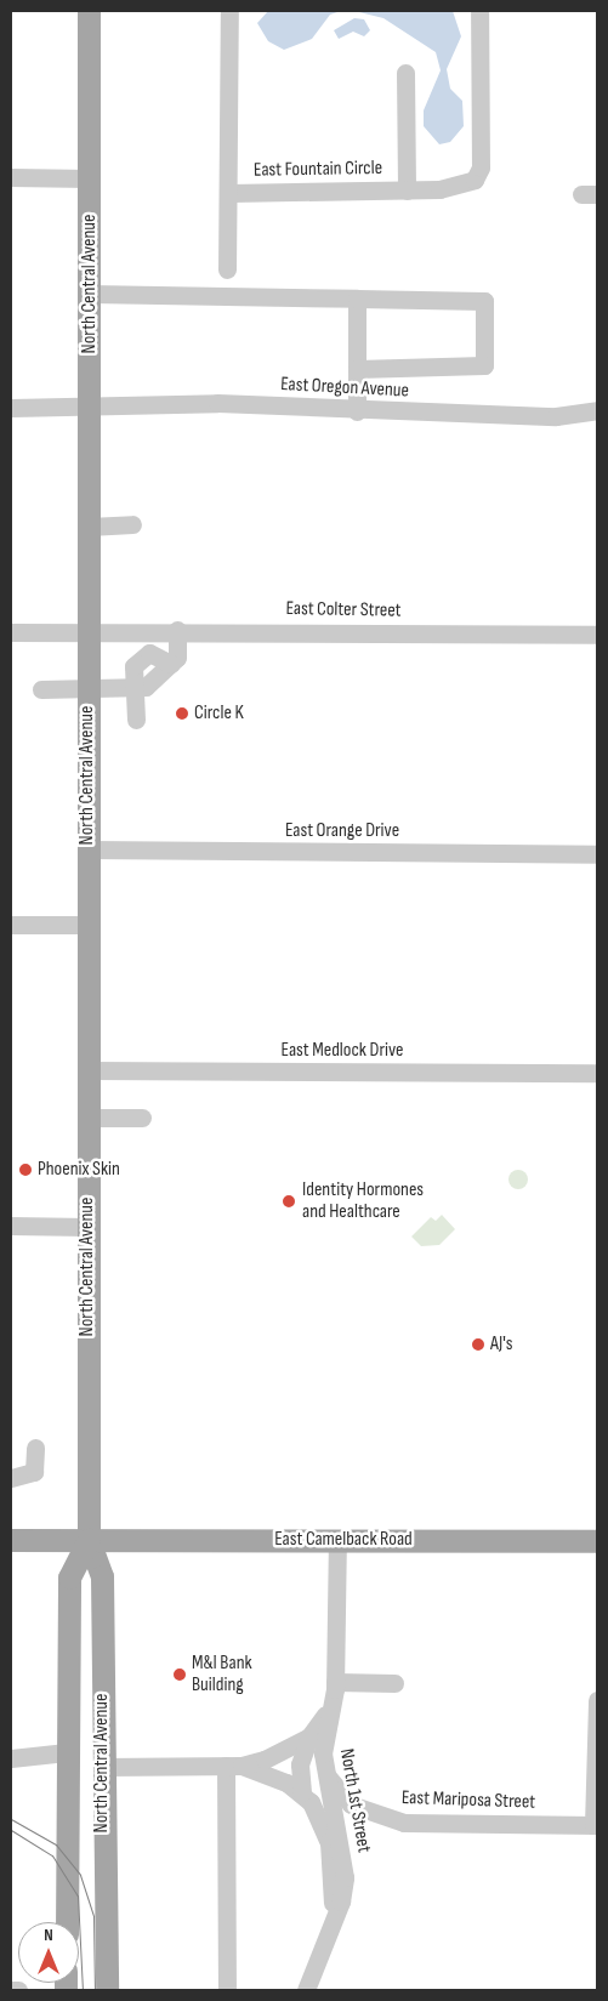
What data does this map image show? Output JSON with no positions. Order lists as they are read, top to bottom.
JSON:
{
  "streets": {
    "main road": ["North Central Avenue", "East Camelback Road"],
    "street": [
      "East Fountain Circle",
      "East Oregon Avenue",
      "East Colter Street",
      "East Orange Drive",
      "East Medlock Drive",
      "North 1st Street",
      "East Mariposa Street"
    ]
  },
  "crossings": [
    ["North Central Avenue", "East Oregon Avenue"],
    ["North Central Avenue", "East Colter Street"],
    ["North Central Avenue", "East Orange Drive"],
    ["North Central Avenue", "East Medlock Drive"],
    ["North Central Avenue", "East Camelback Road"],
    ["East Camelback Road", "North 1st Street"],
    ["North 1st Street", "East Mariposa Street"]
  ],
  "places": [
    "Circle K",
    "Phoenix Skin",
    "Identity Hormones and Healthcare",
    "AJ's",
    "M&I Bank Building"
  ],
  "north": "top"
}
